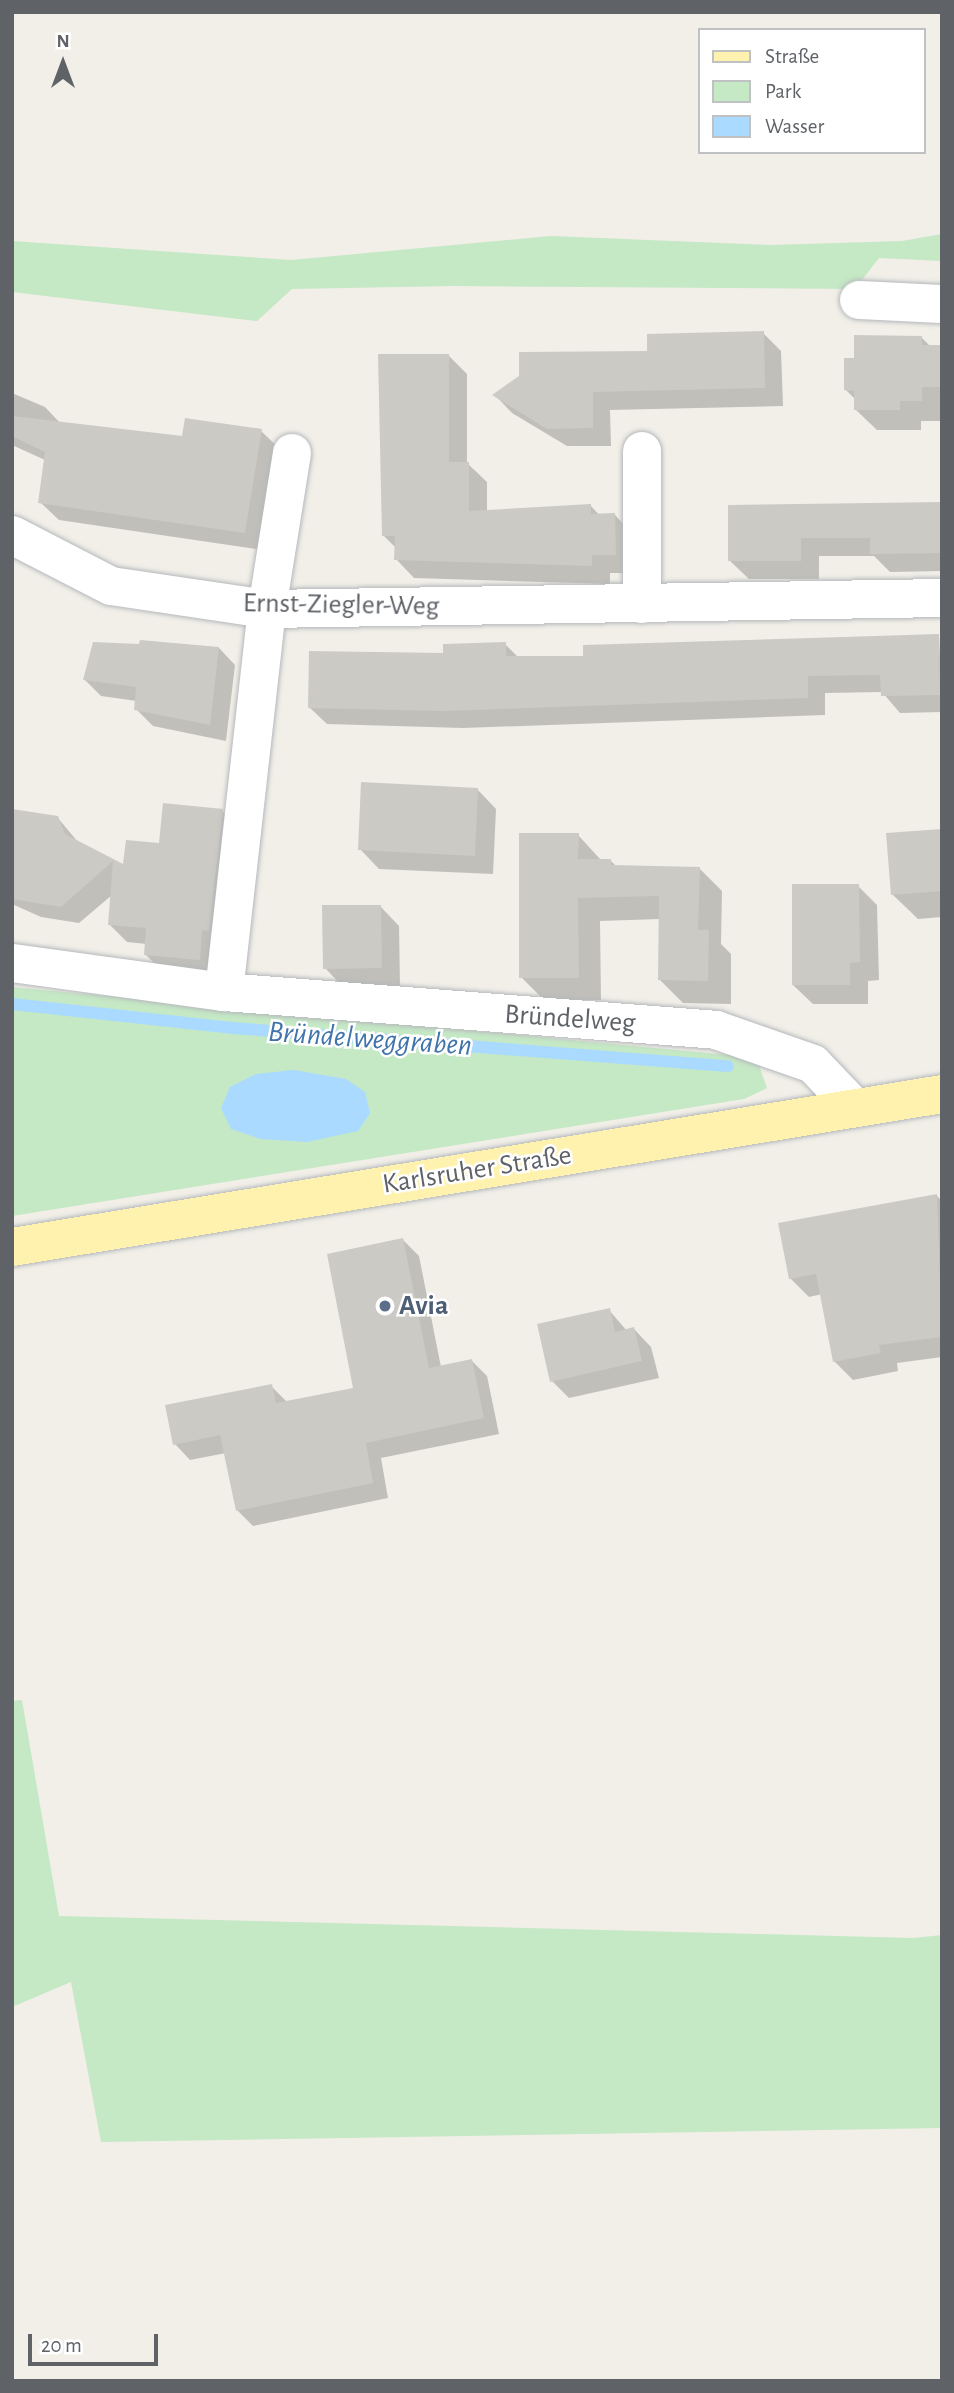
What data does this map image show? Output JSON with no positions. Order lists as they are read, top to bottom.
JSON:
{
  "streets": {
    "main road": ["Karlsruher Straße"],
    "street": ["Ernst-Ziegler-Weg", "Bründelweg"]
  },
  "crossings": [
    ["Bründelweg", "Karlsruher Straße"]
  ],
  "water": ["Bründelweggraben"],
  "places": ["Avia"],
  "legend": ["Straße", "Park", "Wasser"],
  "scale_bar": "20 m",
  "north": "top"
}
